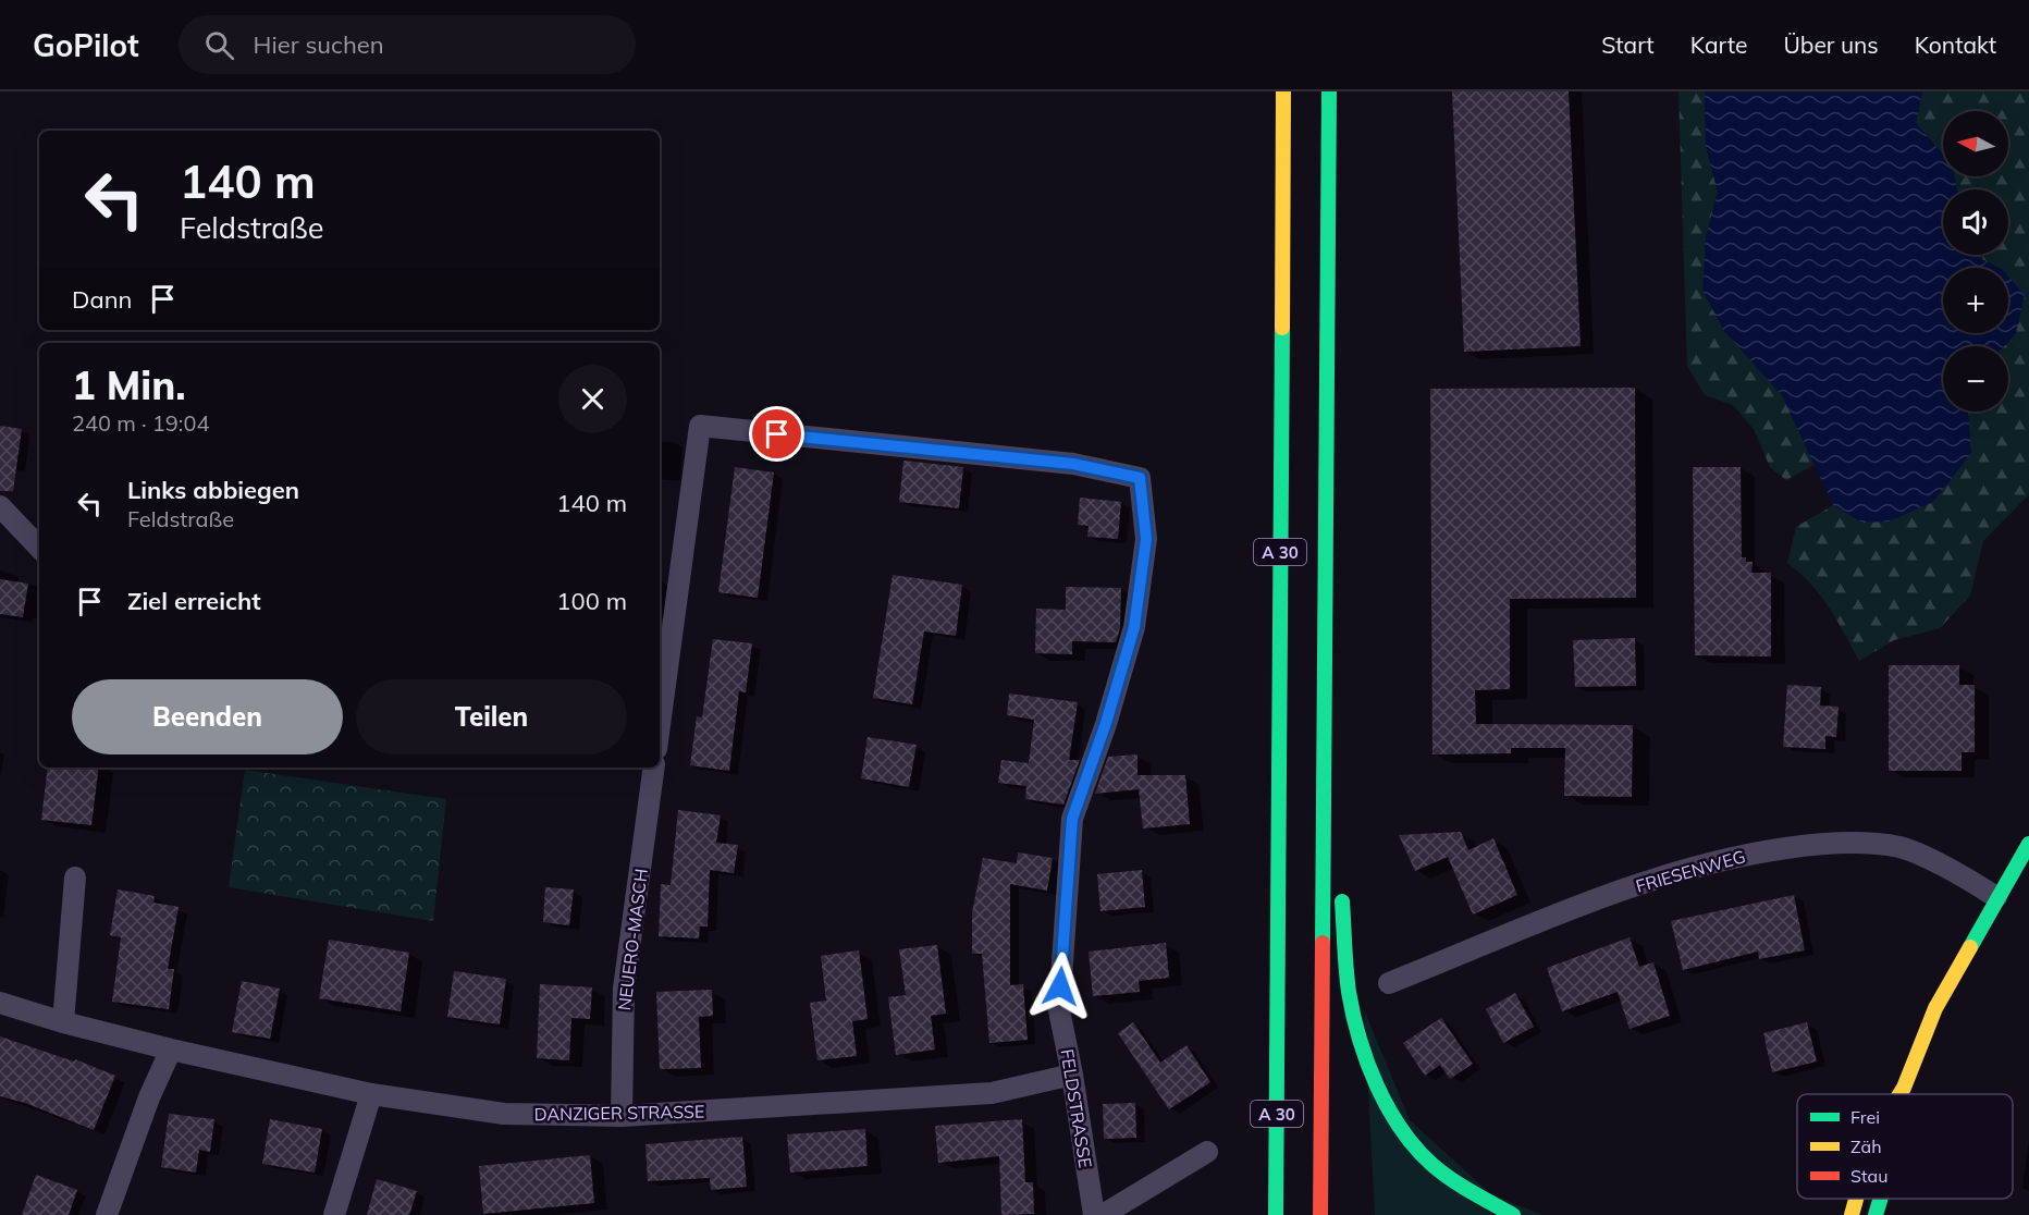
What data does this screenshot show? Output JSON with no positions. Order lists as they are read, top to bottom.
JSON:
{
  "streets": {
    "main road": ["A 30"],
    "street": [
      "FRIESENWEG",
      "NEUERO-MASCH",
      "FELDSTRASSE",
      "DANZIGER STRASSE"
    ]
  },
  "crossings": [
    ["NEUERO-MASCH", "DANZIGER STRASSE"],
    ["FELDSTRASSE", "DANZIGER STRASSE"]
  ],
  "legend": ["Frei", "Zäh", "Stau"],
  "north": "left",
  "page": {
    "header": "GoPilot",
    "search": "Hier suchen",
    "nav": [
      "Start",
      "Karte",
      "Über uns",
      "Kontakt"
    ],
    "map_buttons": ["+", "−"],
    "turn": ["140 m", "Feldstraße"],
    "then": "Dann",
    "heading": ["1 Min.", "240 m · 19:04"],
    "list": [
      {
        "name": "Links abbiegen",
        "note": "Feldstraße",
        "value": "140 m"
      },
      {
        "name": "Ziel erreicht",
        "value": "100 m"
      }
    ],
    "buttons": ["Beenden", "Teilen"]
  }
}
